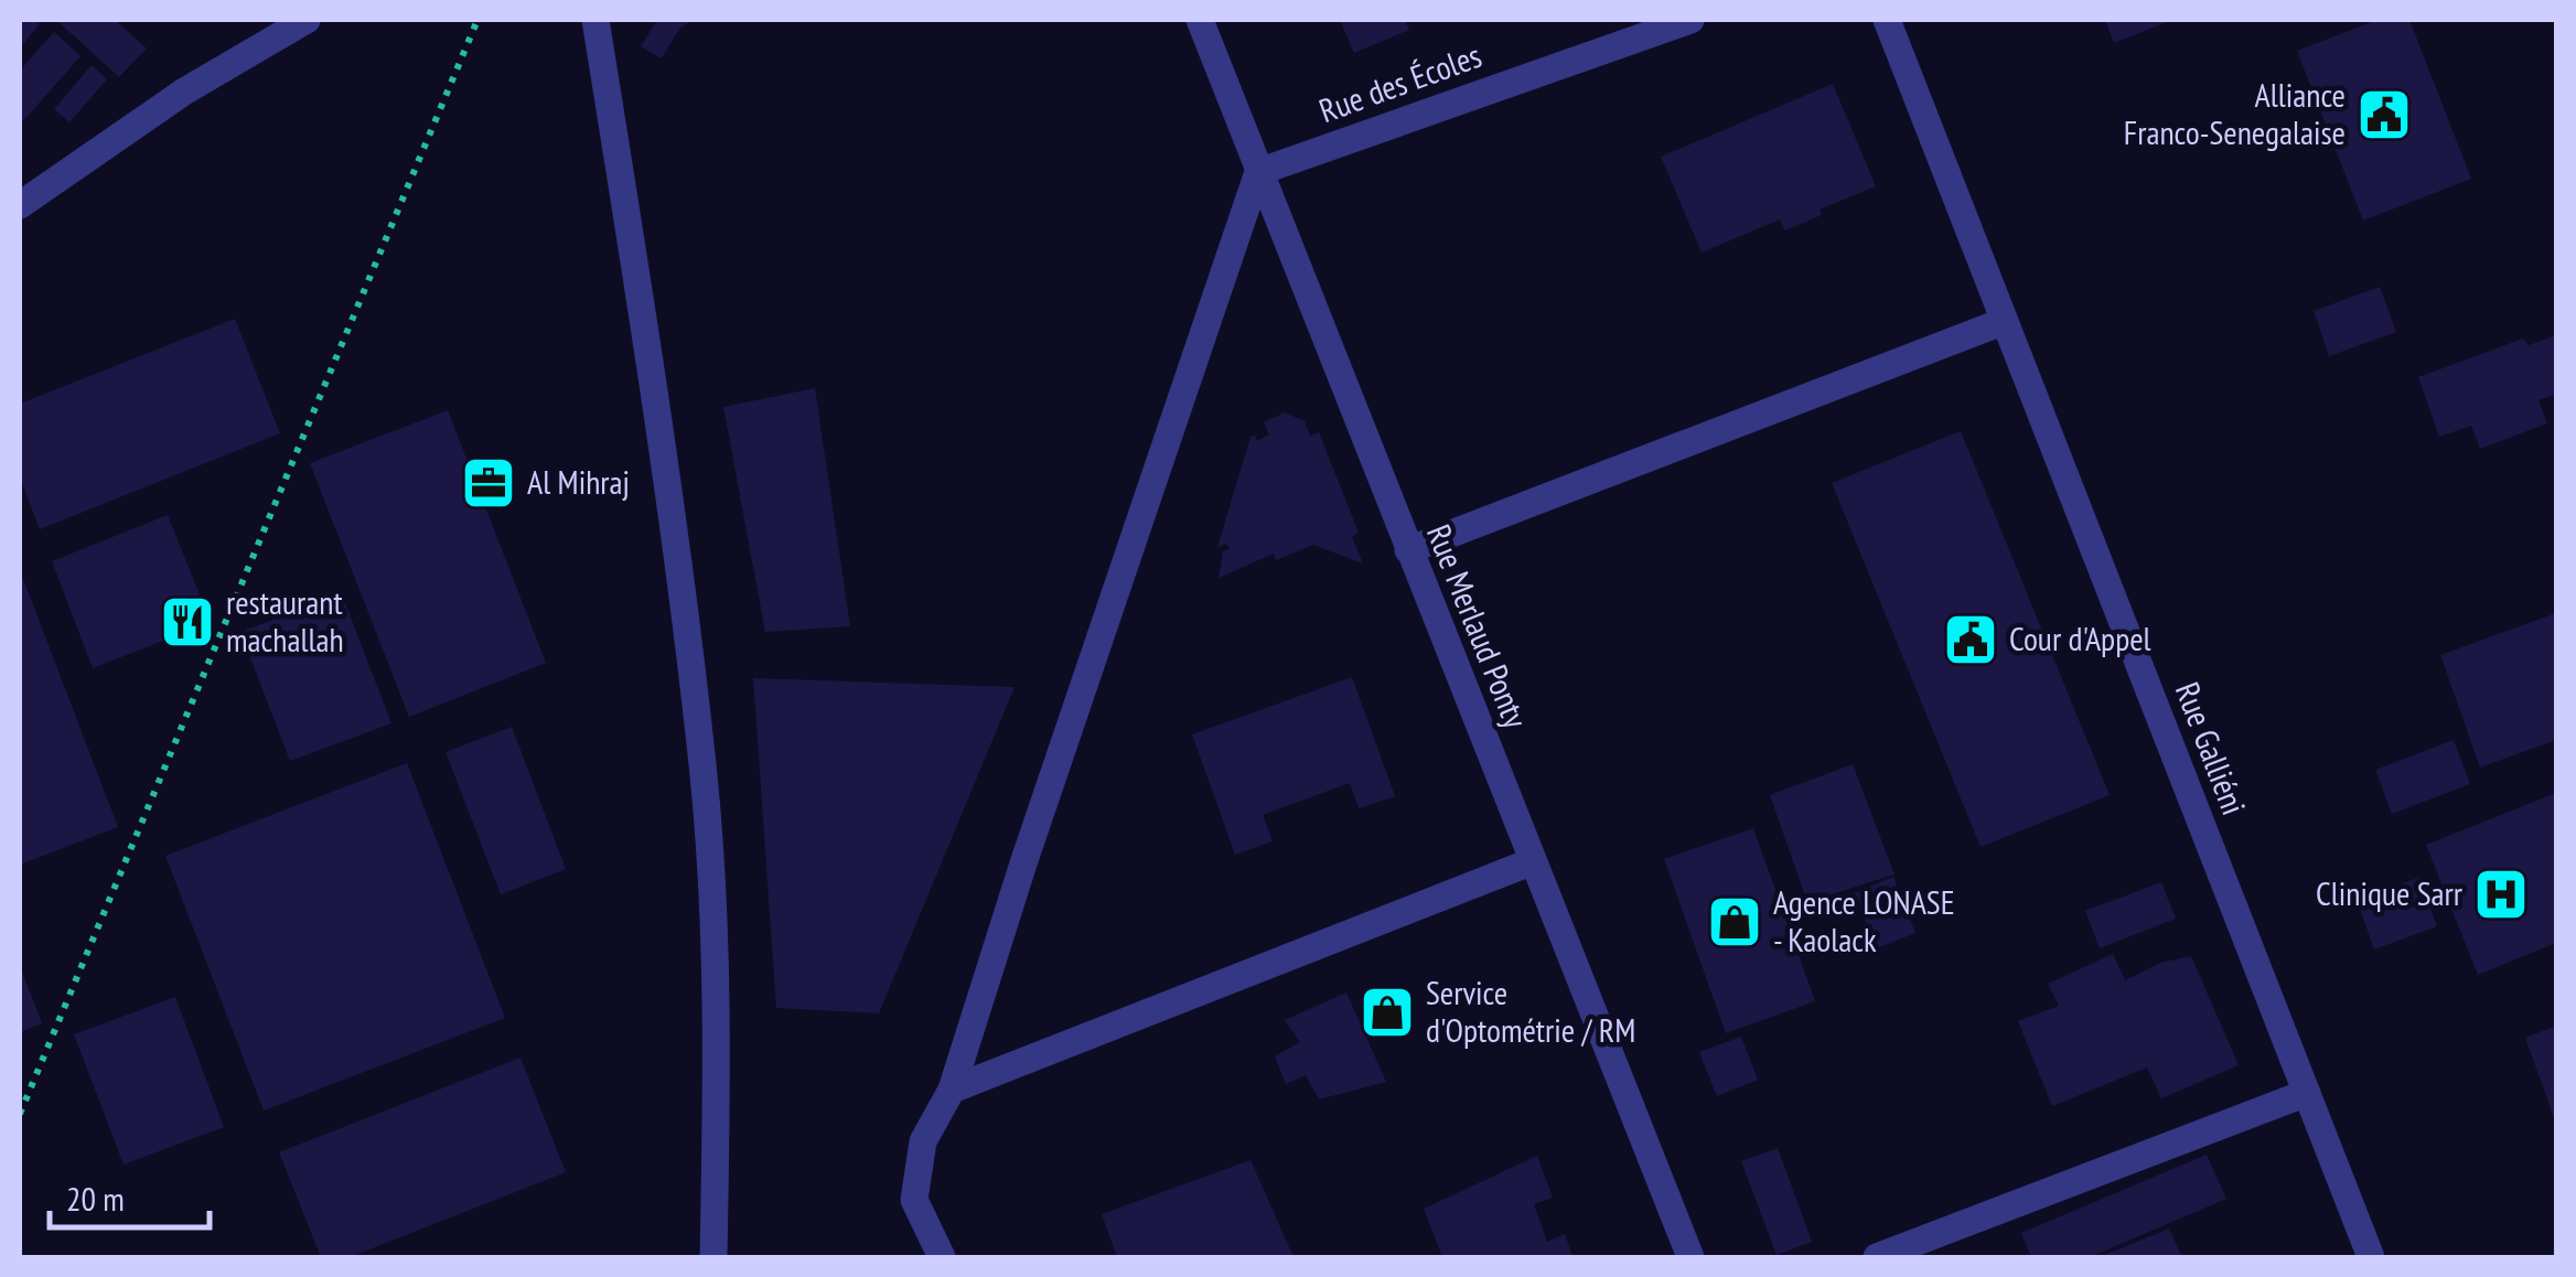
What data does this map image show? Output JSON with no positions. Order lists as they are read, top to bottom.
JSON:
{
  "streets": {
    "street": ["Rue des Écoles", "Rue Merlaud Ponty", "Rue Galliéni"]
  },
  "crossings": [
    ["Rue des Écoles", "Rue Merlaud Ponty"]
  ],
  "places": {
    "public building": ["Alliance Franco-Senegalaise", "Cour d'Appel"],
    "office": ["Al Mihraj"],
    "restaurant": ["restaurant machallah"],
    "hospital": ["Clinique Sarr"],
    "shop": ["Agence LONASE - Kaolack", "Service d'Optométrie / RM"]
  },
  "scale_bar": "20 m"
}
